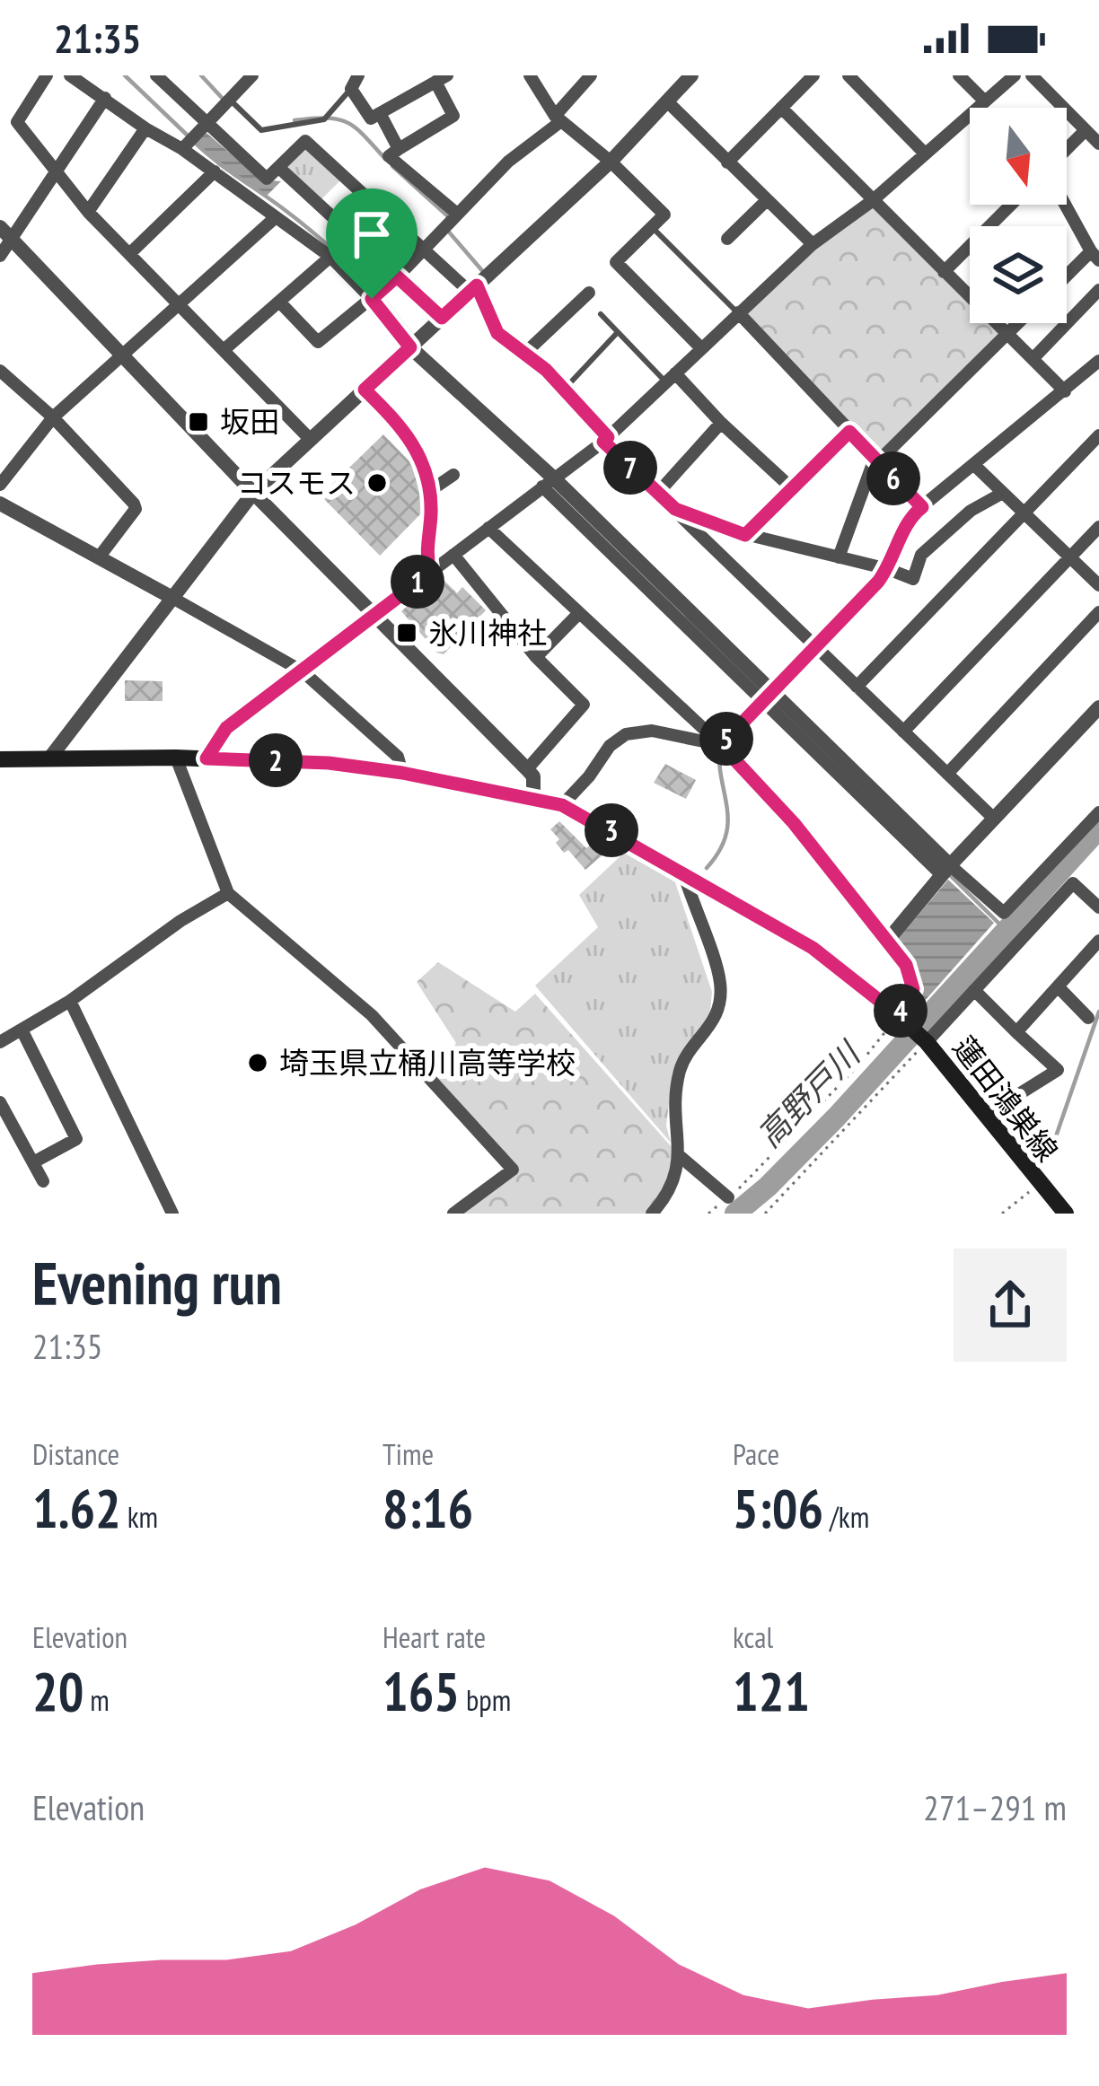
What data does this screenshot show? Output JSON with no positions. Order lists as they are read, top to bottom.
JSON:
{
  "streets": {
    "main road": ["蓮田鴻巣線"]
  },
  "water": ["高野戸川"],
  "places": {
    "transit": ["坂田", "氷川神社"],
    "other": ["コスモス", "埼玉県立桶川高等学校"]
  },
  "north": "bottom",
  "page": {
    "status": "21:35",
    "pins": [
      "7",
      "6",
      "1",
      "5",
      "2",
      "3",
      "4"
    ],
    "heading": ["Evening run", "21:35"],
    "stats": [
      ["Distance", "1.62 km"],
      ["Time", "8:16"],
      ["Pace", "5:06 /km"],
      ["Elevation", "20 m"],
      ["Heart rate", "165 bpm"],
      ["kcal", "121"]
    ],
    "chart": ["Elevation", "271–291 m"]
  }
}
